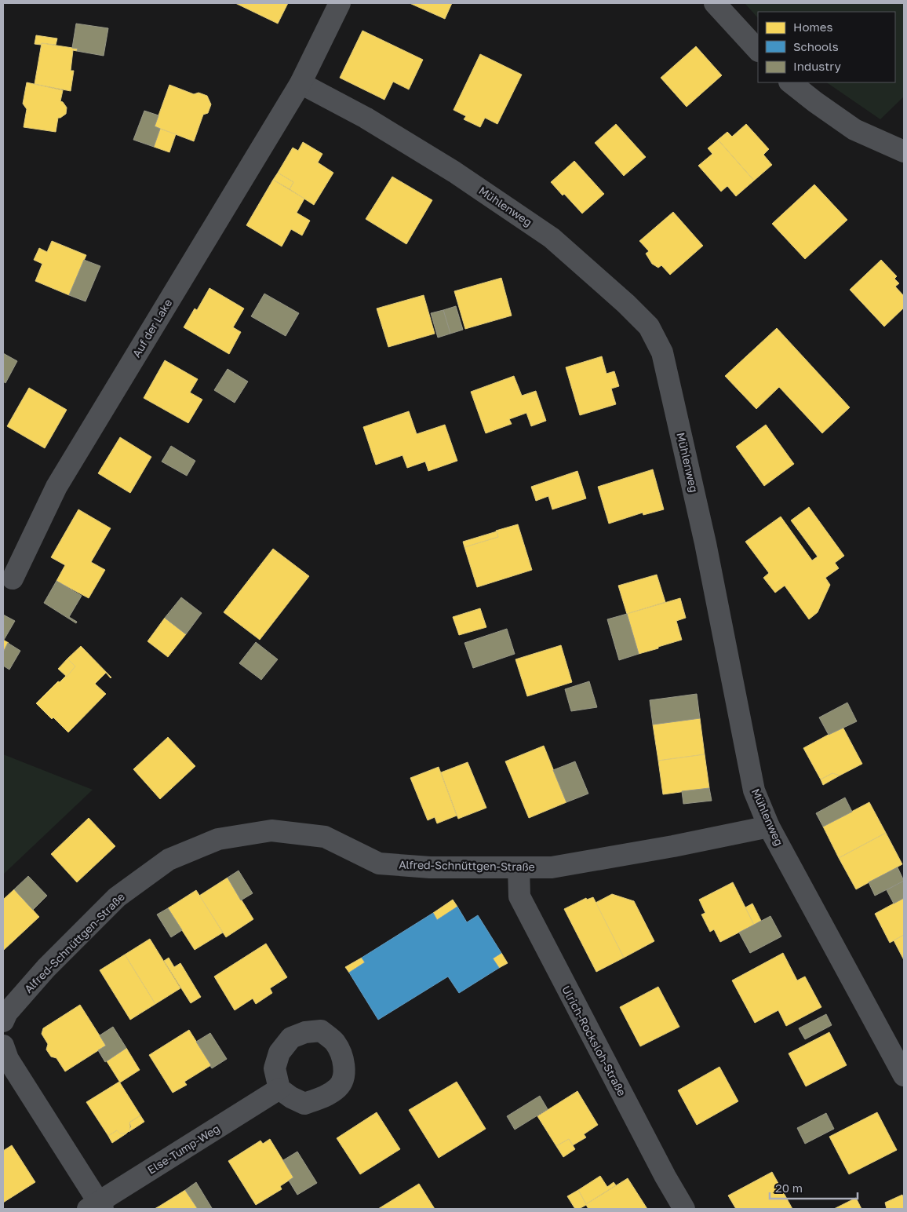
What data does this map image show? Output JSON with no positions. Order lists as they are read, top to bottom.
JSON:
{
  "streets": {
    "street": [
      "Mühlenweg",
      "Auf der Lake",
      "Alfred-Schnüttgen-Straße",
      "Ulrich-Rocksloh-Straße",
      "Else-Tump-Weg"
    ]
  },
  "crossings": [
    ["Mühlenweg", "Auf der Lake"],
    ["Mühlenweg", "Alfred-Schnüttgen-Straße"],
    ["Alfred-Schnüttgen-Straße", "Ulrich-Rocksloh-Straße"]
  ],
  "legend": ["Homes", "Schools", "Industry"],
  "scale_bar": "20 m"
}
